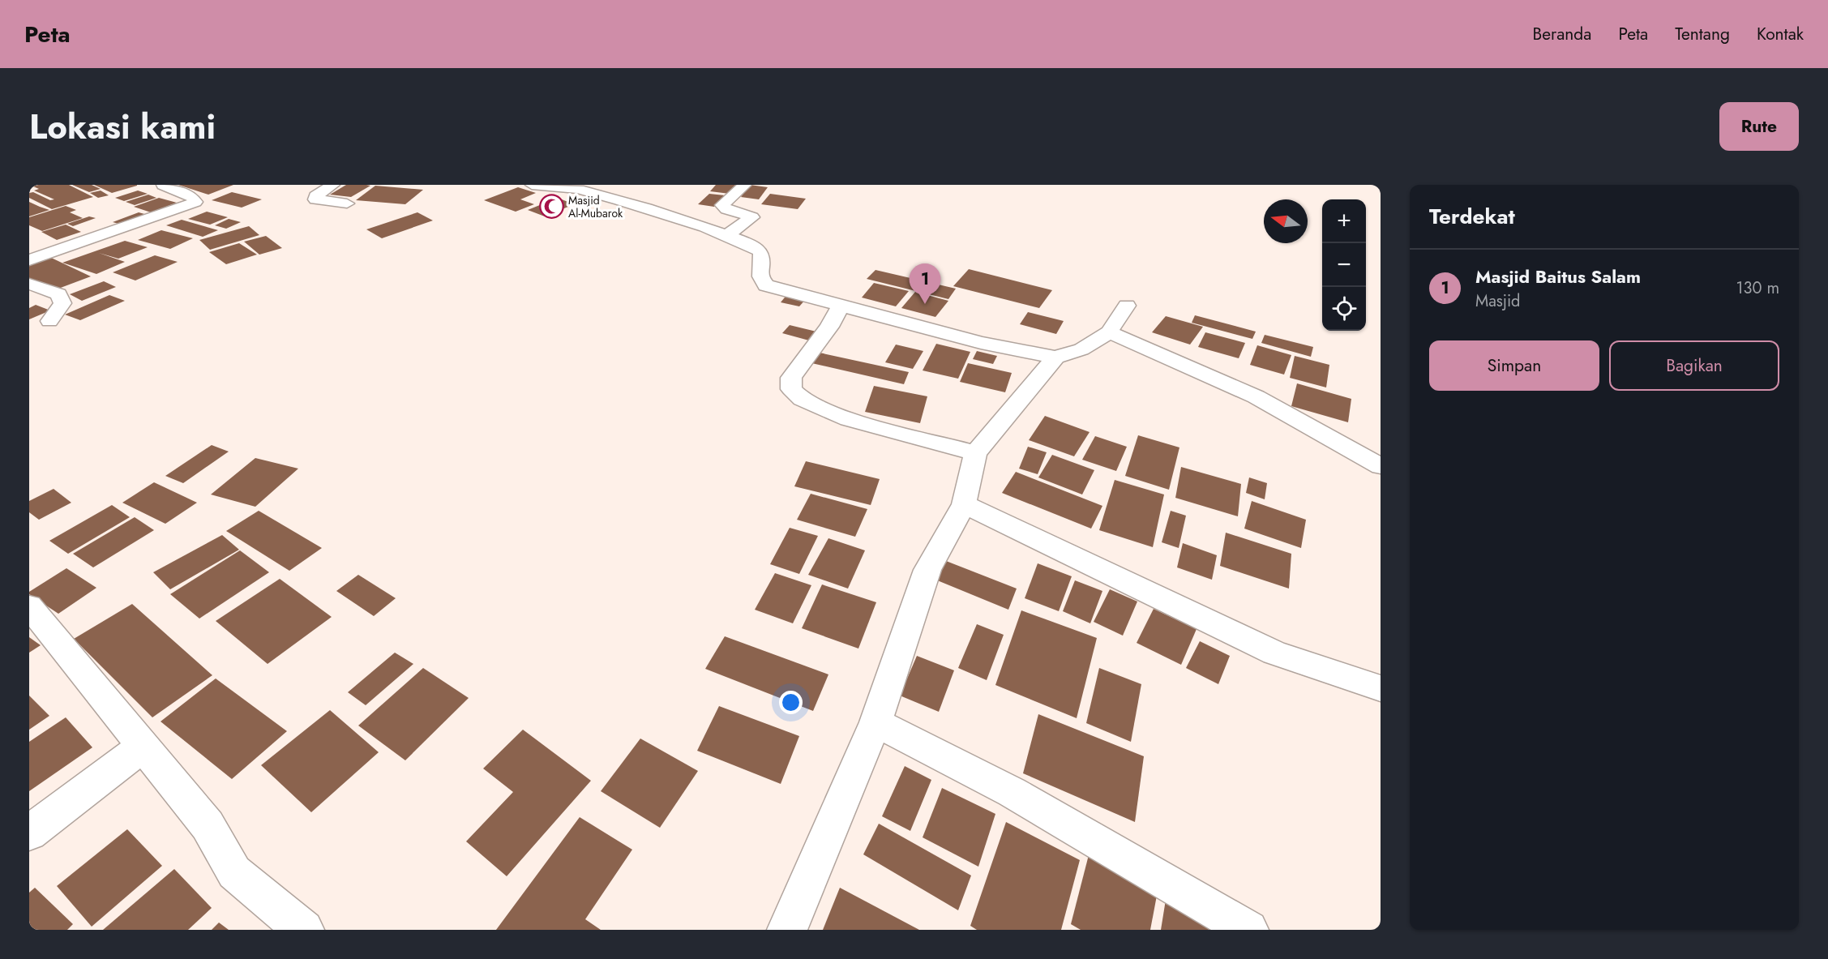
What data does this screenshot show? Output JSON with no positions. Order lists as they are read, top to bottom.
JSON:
{
  "places": {
    "mosque": ["Masjid Al-Mubarok"]
  },
  "north": "left",
  "page": {
    "header": "Peta",
    "nav": [
      "Beranda",
      "Peta",
      "Tentang",
      "Kontak"
    ],
    "title": "Lokasi kami",
    "buttons": [
      "Rute",
      ["Simpan", "Bagikan"]
    ],
    "heading": "Terdekat",
    "map_buttons": ["+", "−"],
    "list": [
      {
        "mark": "1",
        "name": "Masjid Baitus Salam",
        "note": "Masjid",
        "value": "130 m"
      }
    ],
    "pins": "1"
  }
}
